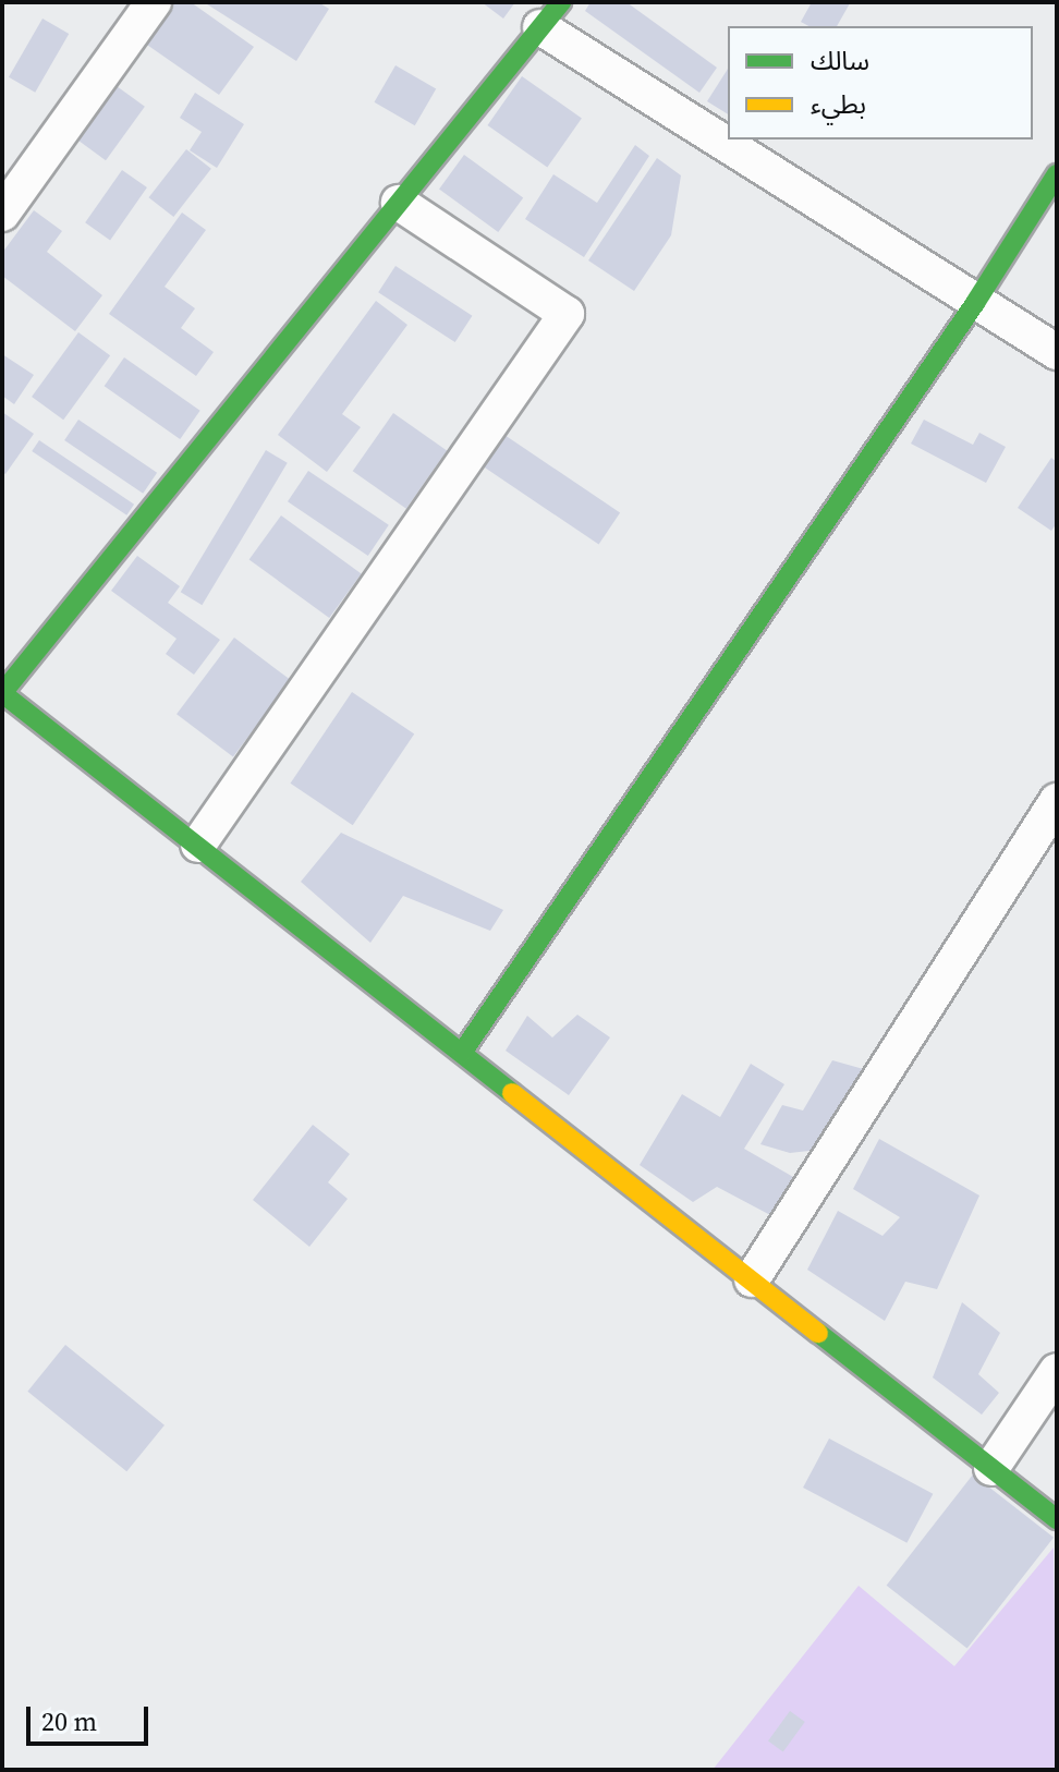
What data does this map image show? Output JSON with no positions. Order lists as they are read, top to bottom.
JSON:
{
  "legend": ["سالك", "بطيء"],
  "scale_bar": "20 m"
}
